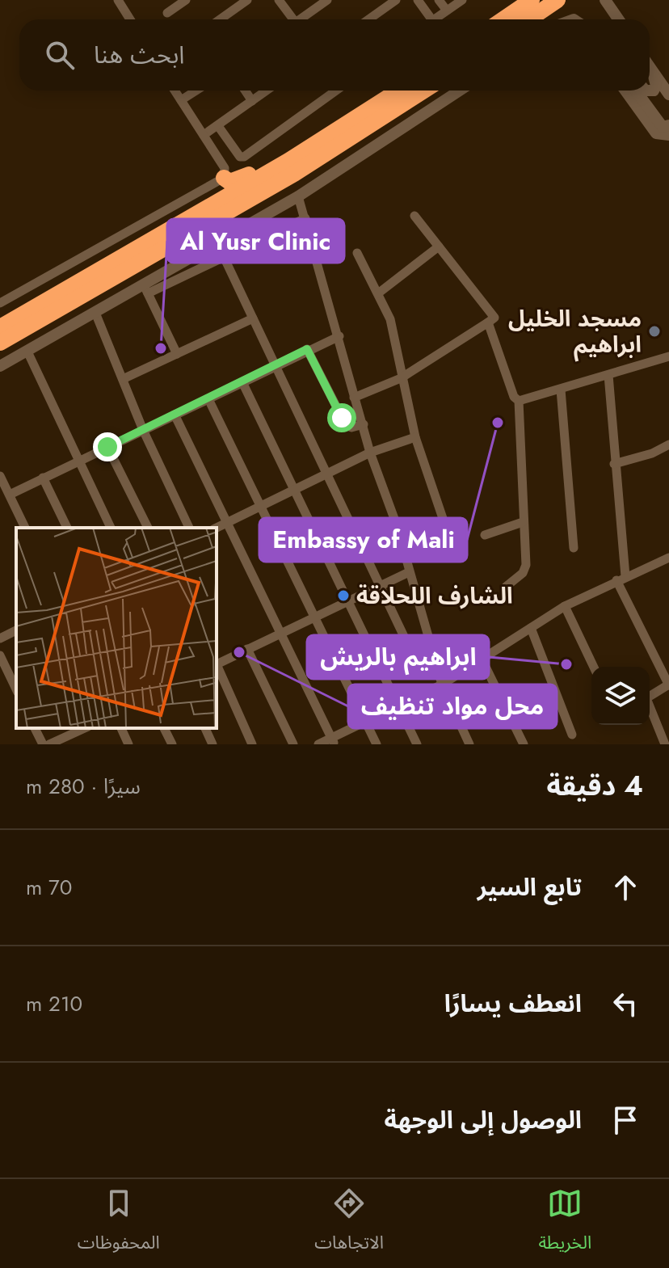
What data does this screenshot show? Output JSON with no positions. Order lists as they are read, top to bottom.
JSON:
{
  "places": [
    "مسجد الخليل ابراهيم",
    "Al Yusr Clinic",
    "Embassy of Mali",
    "الشارف اللحلاقة",
    "محل مواد تنظيف",
    "ابراهيم بالريش"
  ],
  "page": {
    "search": "ابحث هنا",
    "heading": ["4 دقيقة", "سيرًا · 280 m"],
    "list": [
      ["تابع السير", "70 m"],
      ["انعطف يسارًا", "210 m"],
      "الوصول إلى الوجهة"
    ],
    "nav": ["الخريطة", "الاتجاهات", "المحفوظات"]
  }
}
